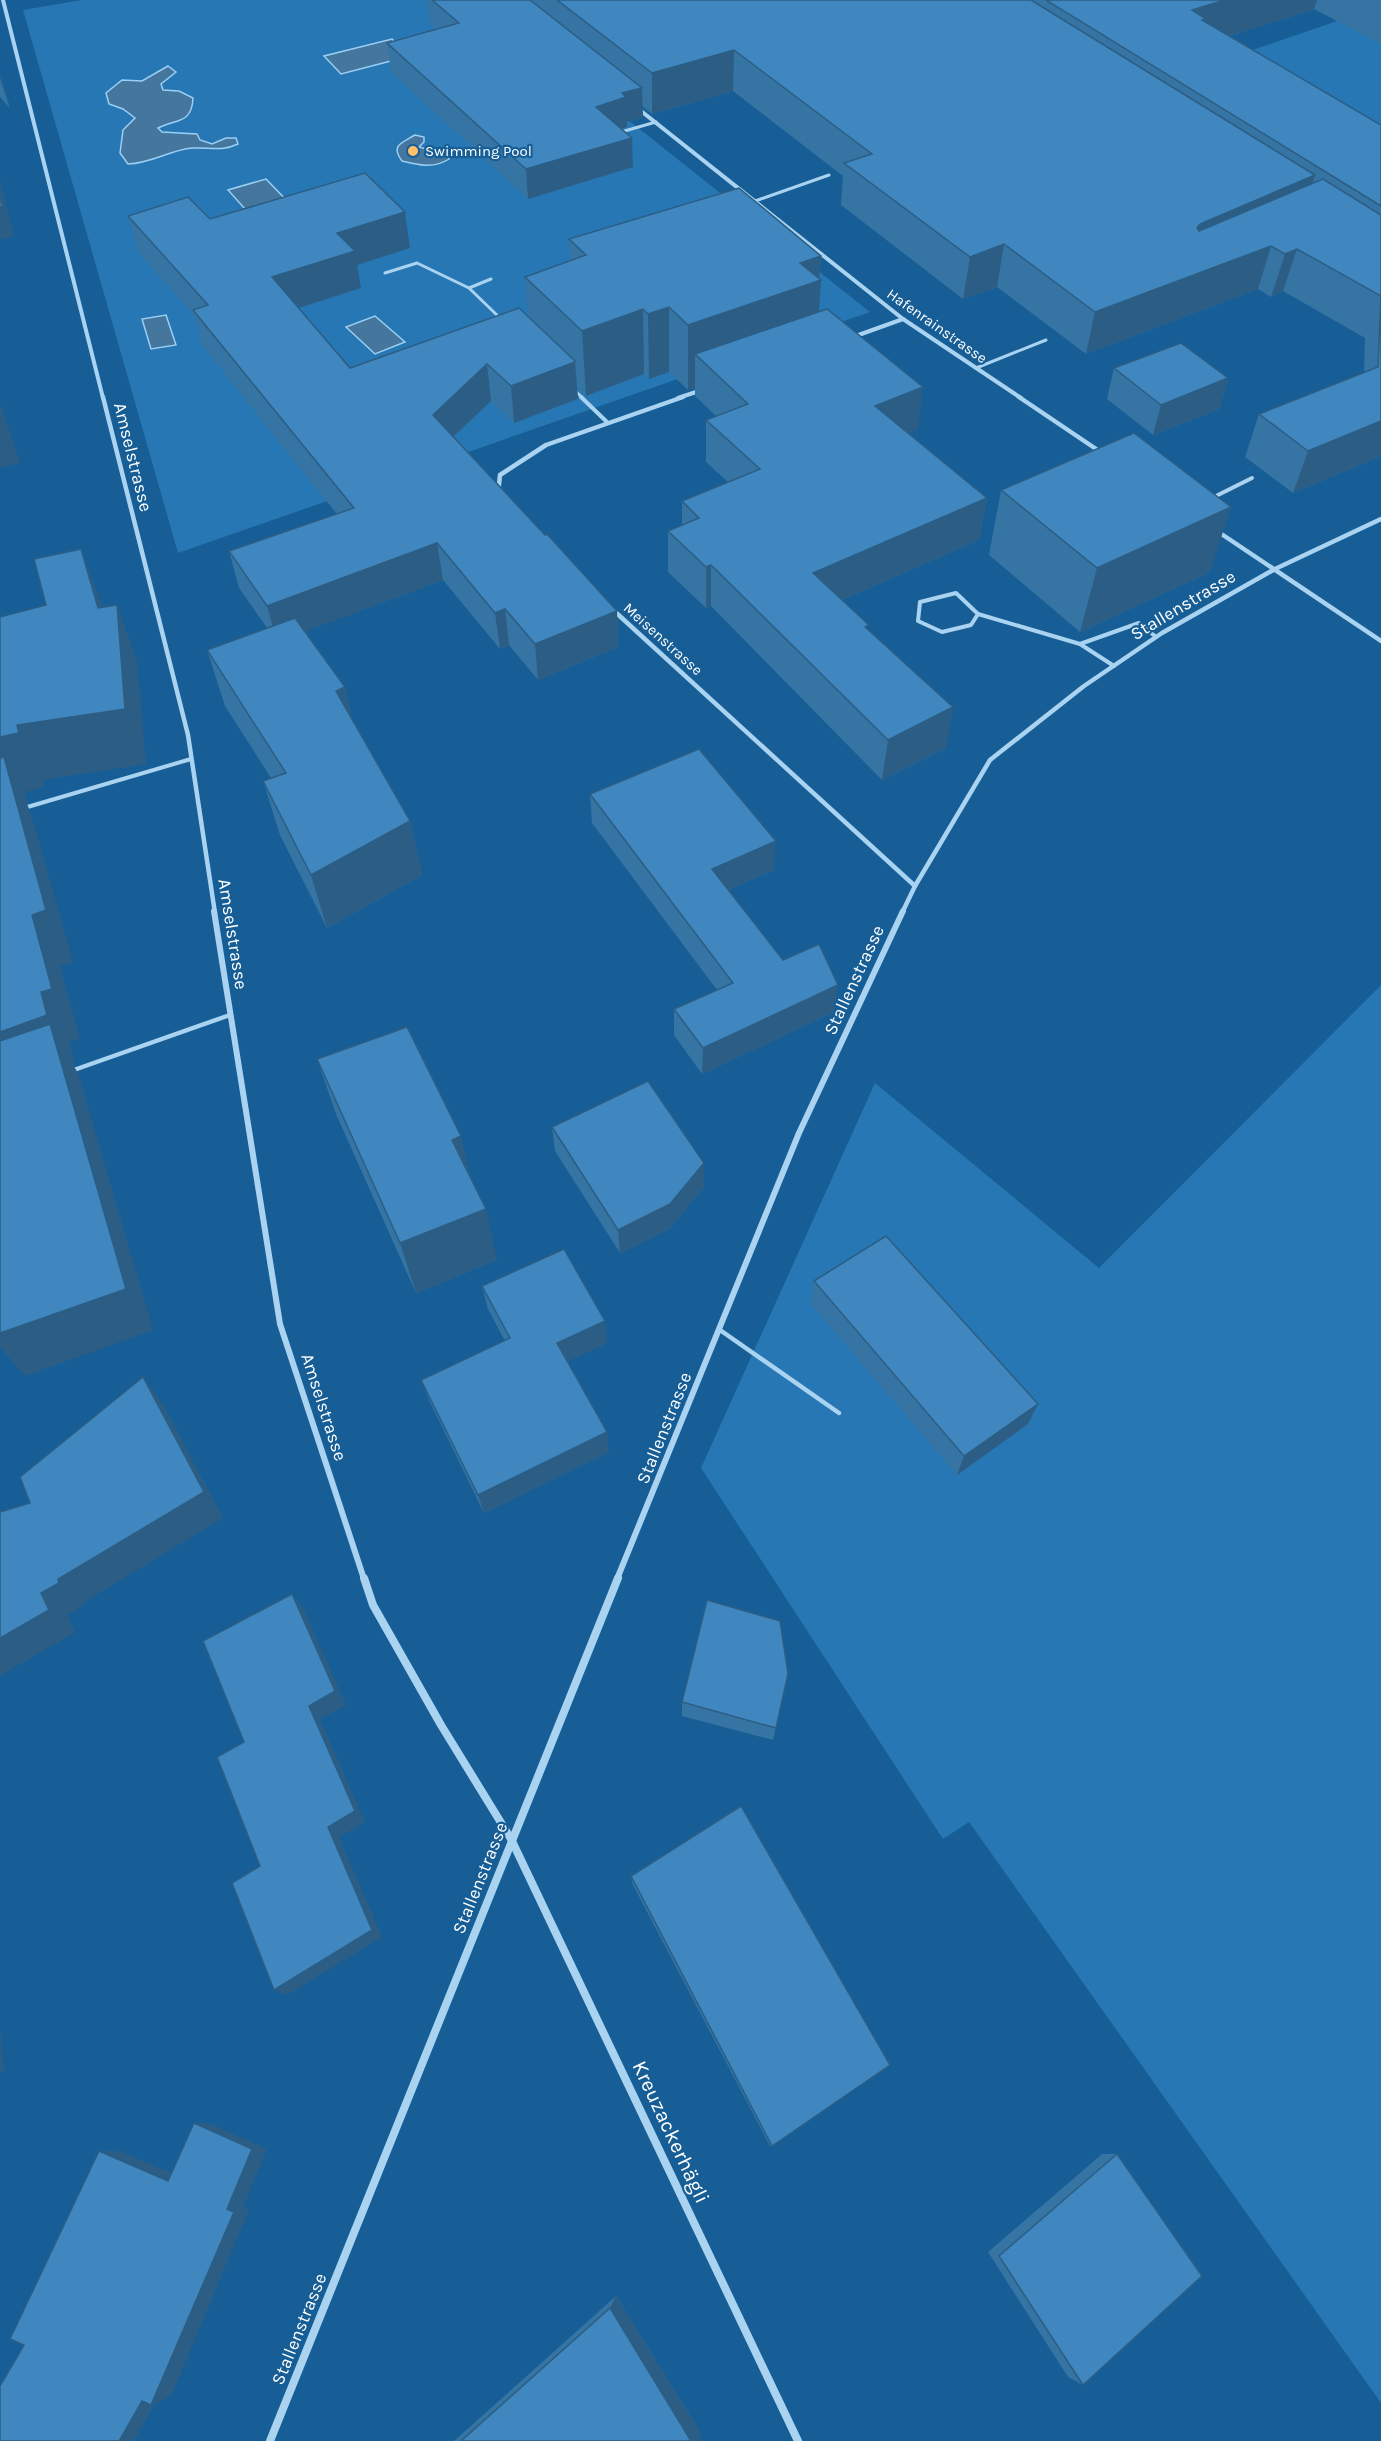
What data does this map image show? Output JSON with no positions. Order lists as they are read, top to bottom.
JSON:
{
  "streets": {
    "street": [
      "Hafenrainstrasse",
      "Amselstrasse",
      "Stallenstrasse",
      "Meisenstrasse",
      "Kreuzackerhägli"
    ]
  },
  "crossings": [
    ["Amselstrasse", "Stallenstrasse"],
    ["Amselstrasse", "Kreuzackerhägli"],
    ["Stallenstrasse", "Meisenstrasse"],
    ["Stallenstrasse", "Kreuzackerhägli"]
  ],
  "places": ["Swimming Pool"]
}
